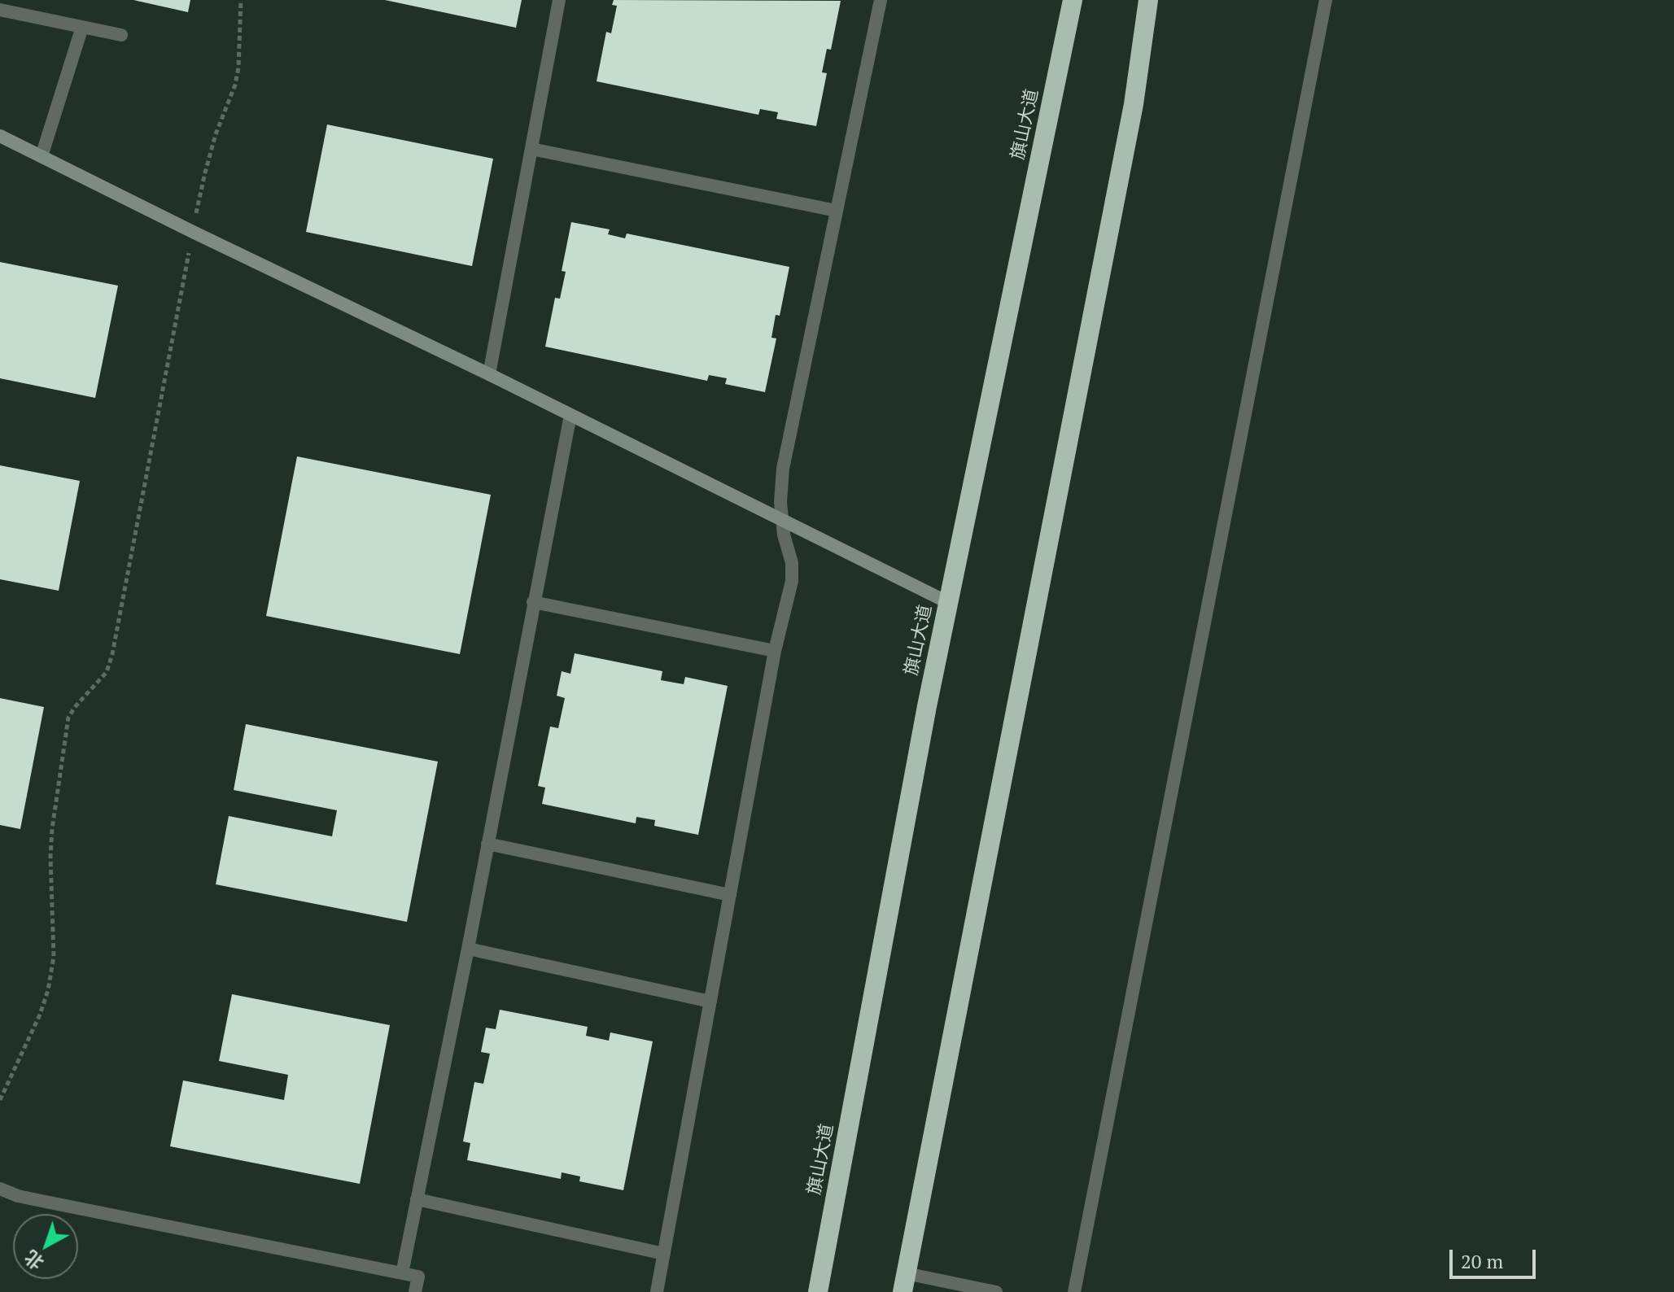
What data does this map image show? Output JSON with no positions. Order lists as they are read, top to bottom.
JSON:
{
  "streets": {
    "highway": ["旗山大道"]
  },
  "scale_bar": "20 m",
  "north": "bottom left"
}
